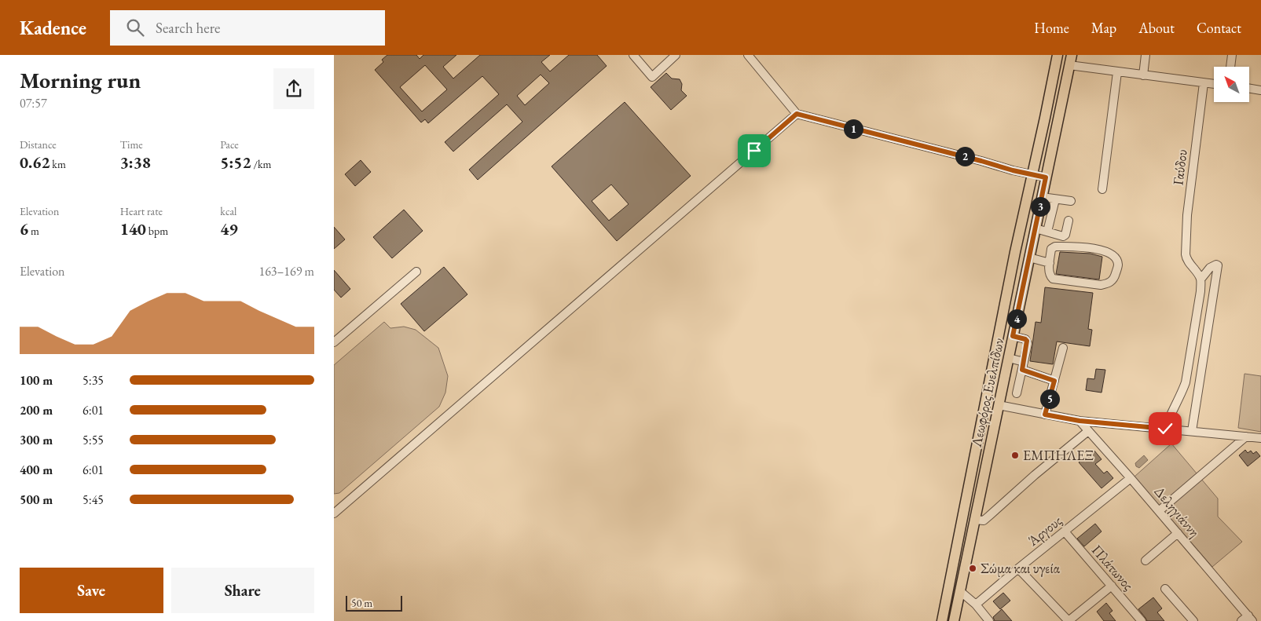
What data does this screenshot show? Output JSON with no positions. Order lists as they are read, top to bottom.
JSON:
{
  "streets": {
    "main road": ["Λεωφόρος Ευελπίδων"],
    "street": [
      "Γαύδου",
      "Δεληγιάννη",
      "Άργους",
      "Πλάτωνος"
    ]
  },
  "crossings": [
    ["Δεληγιάννη", "Άργους"],
    ["Άργους", "Πλάτωνος"]
  ],
  "places": ["ΕΜΠΗΛΕΞ", "Σώμα και υγεία"],
  "scale_bar": "50 m",
  "north": "top left",
  "page": {
    "header": "Kadence",
    "search": "Search here",
    "nav": [
      "Home",
      "Map",
      "About",
      "Contact"
    ],
    "heading": ["Morning run", "07:57"],
    "pins": [
      "1",
      "2",
      "3",
      "4",
      "5"
    ],
    "stats": [
      ["Distance", "0.62 km"],
      ["Time", "3:38"],
      ["Pace", "5:52 /km"],
      ["Elevation", "6 m"],
      ["Heart rate", "140 bpm"],
      ["kcal", "49"]
    ],
    "chart": ["Elevation", "163–169 m"],
    "list": [
      {
        "name": "100 m",
        "note": "5:35"
      },
      {
        "name": "200 m",
        "note": "6:01"
      },
      {
        "name": "300 m",
        "note": "5:55"
      },
      {
        "name": "400 m",
        "note": "6:01"
      },
      {
        "name": "500 m",
        "note": "5:45"
      }
    ],
    "buttons": ["Save", "Share"],
    "scale": "50 m"
  }
}
